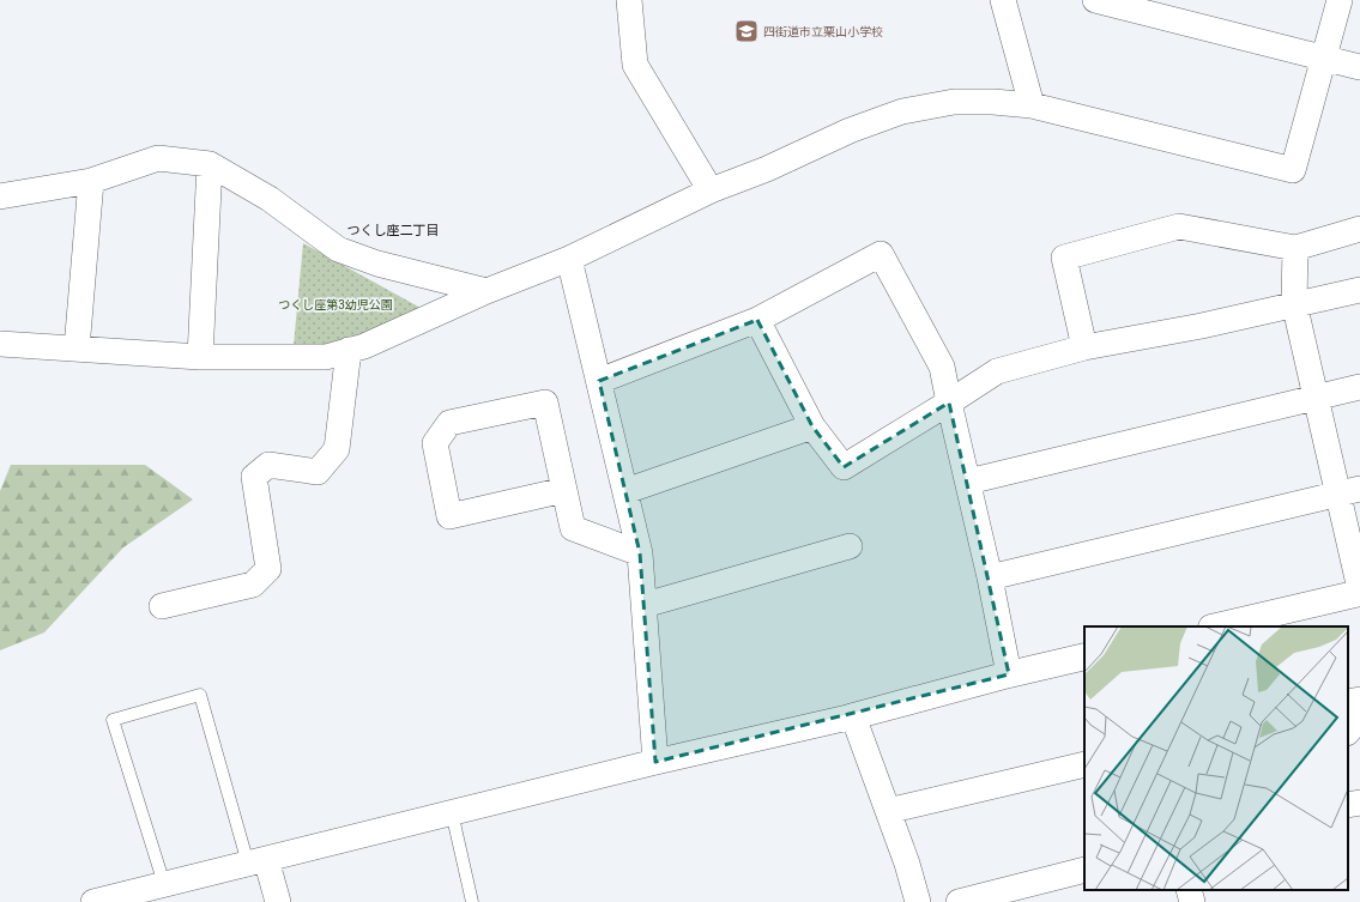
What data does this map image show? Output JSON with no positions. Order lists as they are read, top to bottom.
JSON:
{
  "districts": ["つくし座二丁目"],
  "parks": ["つくし座第3幼児公園"],
  "places": {
    "school or university": ["四街道市立栗山小学校"]
  }
}
